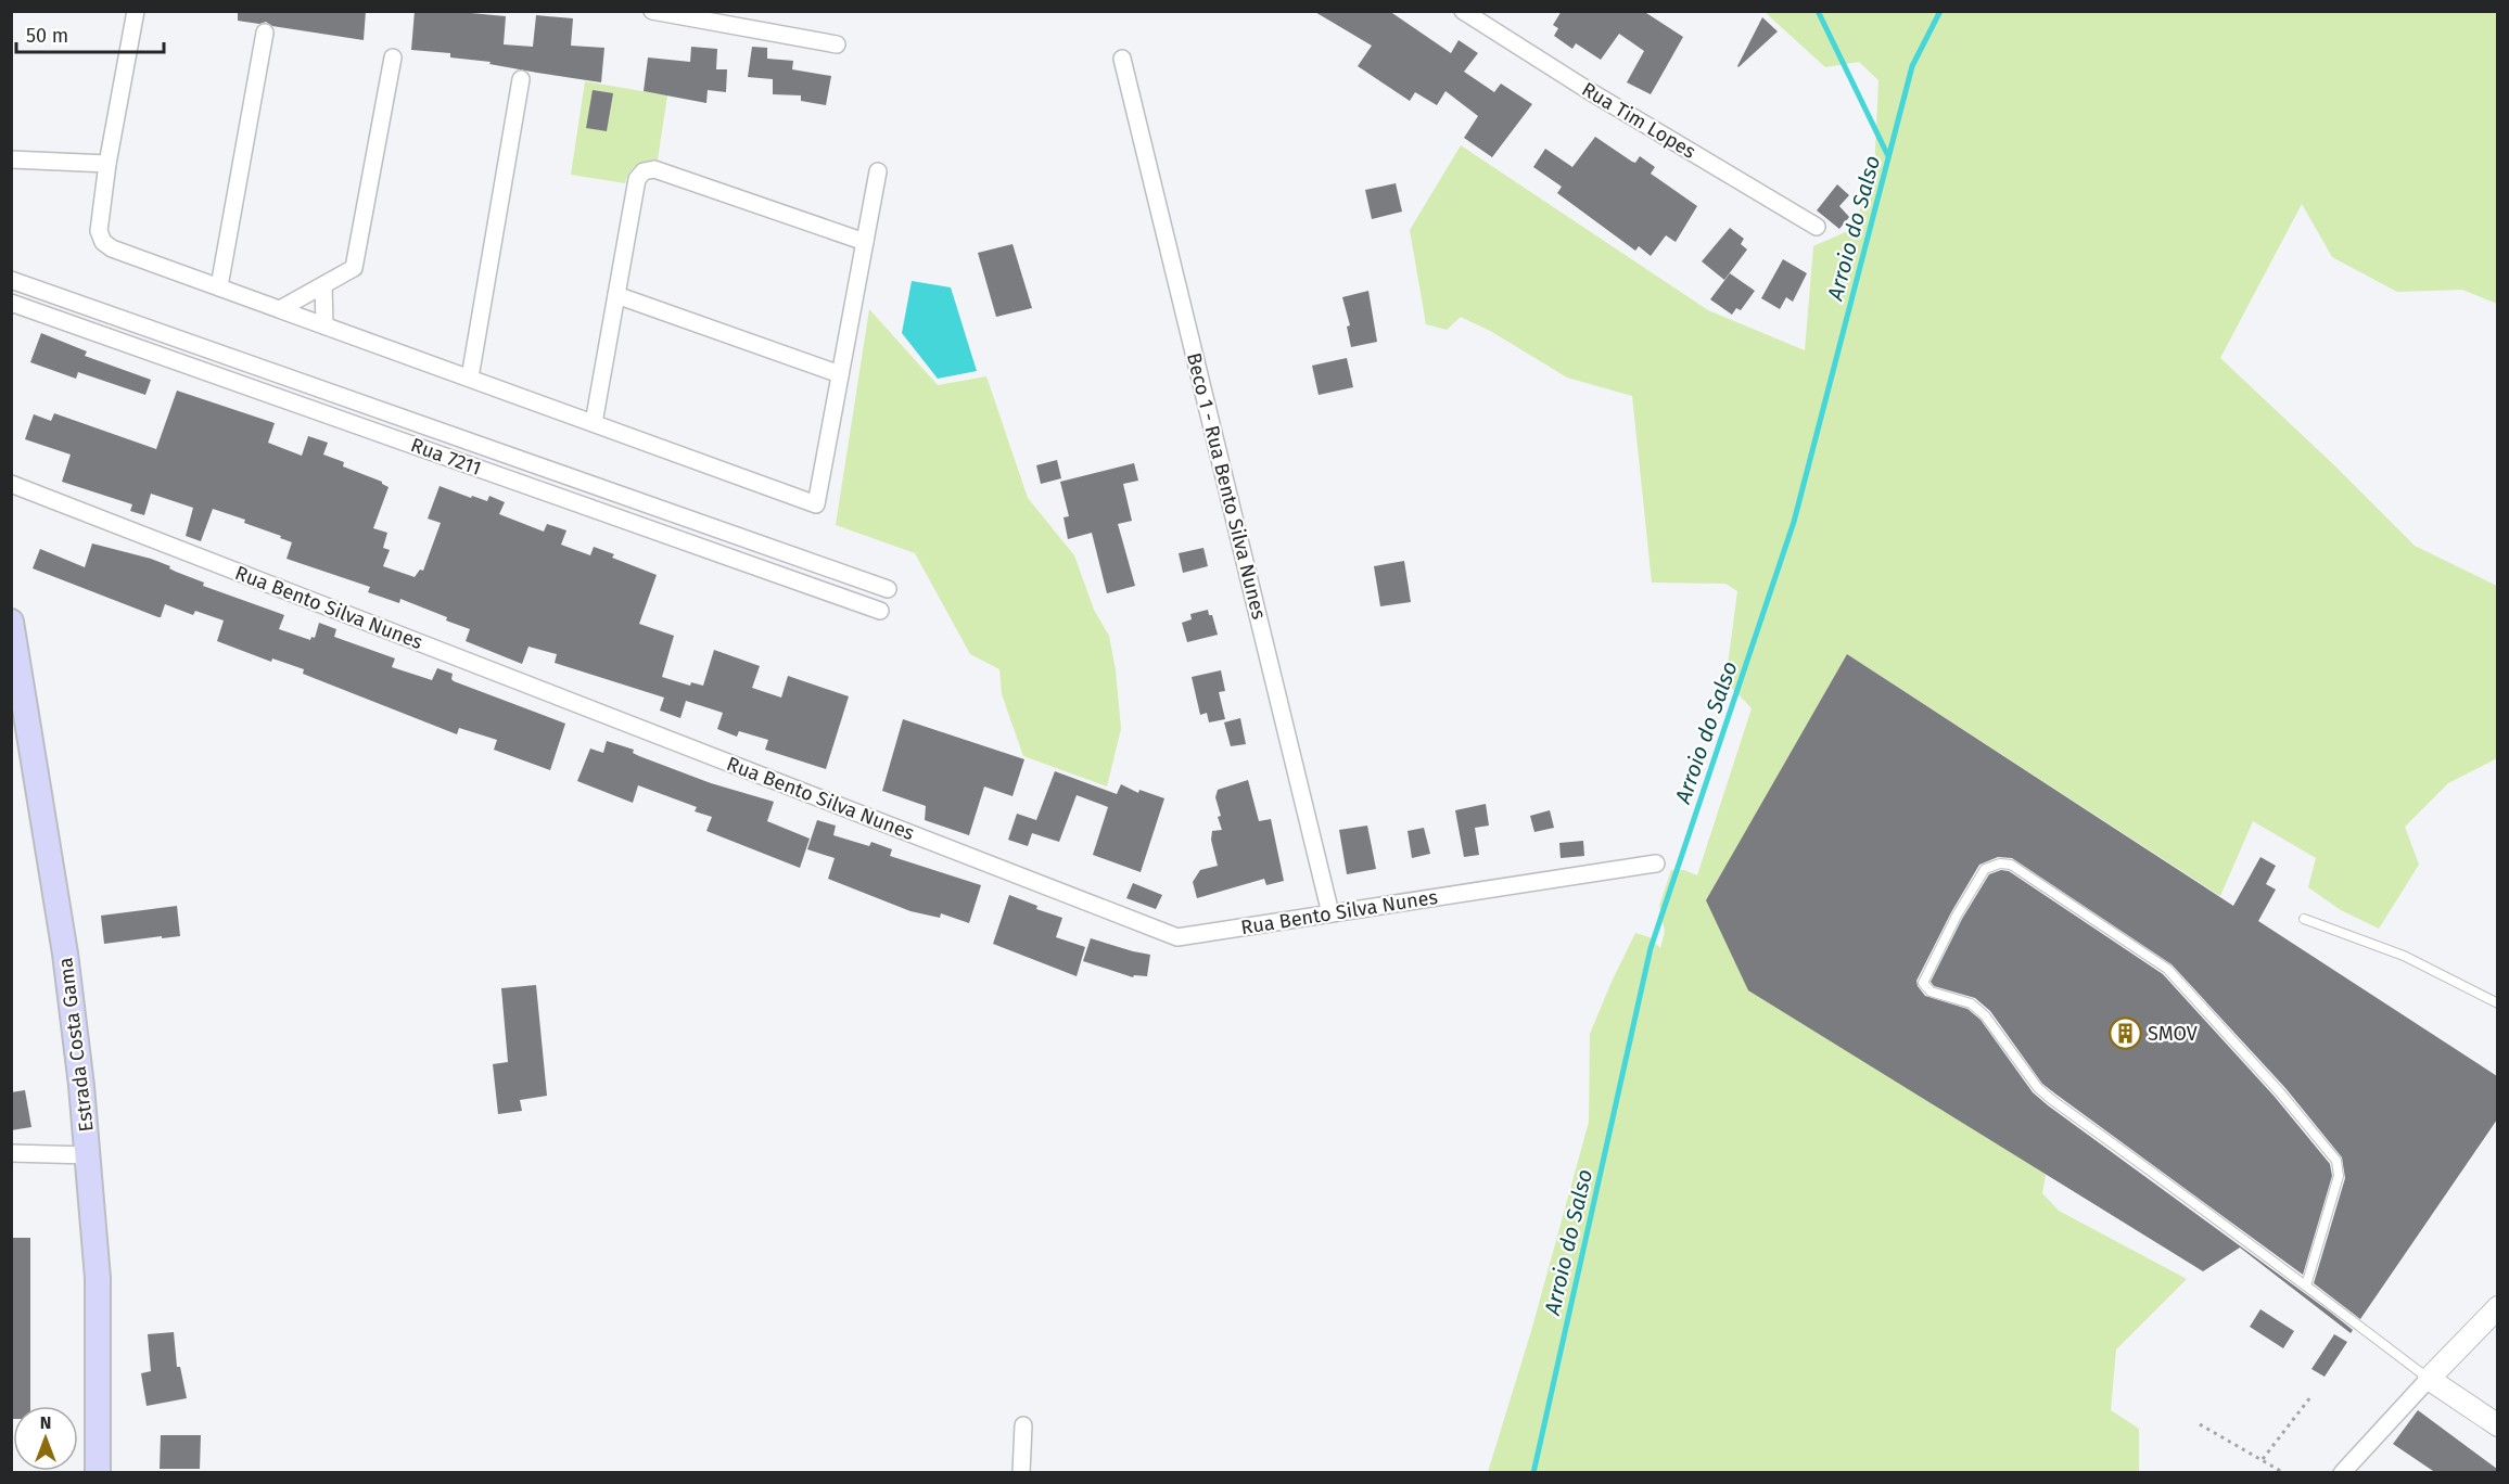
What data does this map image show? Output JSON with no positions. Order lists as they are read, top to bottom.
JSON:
{
  "streets": {
    "main road": ["Estrada Costa Gama"],
    "street": [
      "Rua Tim Lopes",
      "Rua 7211",
      "Beco 1 - Rua Bento Silva Nunes",
      "Rua Bento Silva Nunes"
    ]
  },
  "crossings": [
    ["Beco 1 - Rua Bento Silva Nunes", "Rua Bento Silva Nunes"]
  ],
  "water": ["Arroio do Salso"],
  "places": {
    "building": ["SMOV"]
  },
  "scale_bar": "50 m",
  "north": "top"
}
